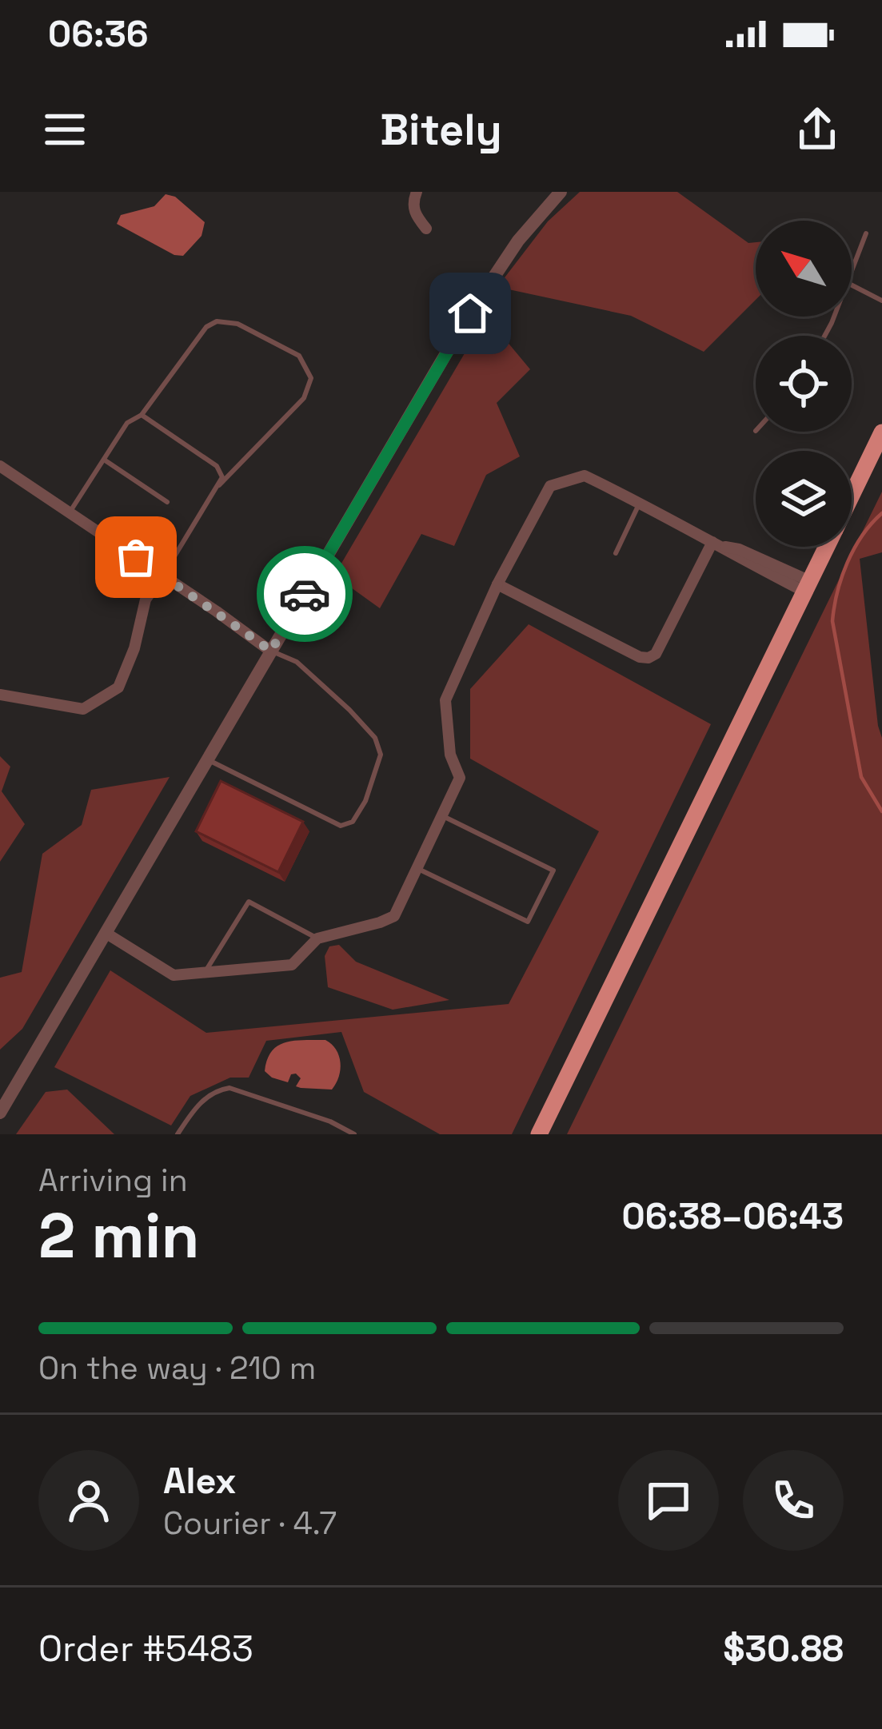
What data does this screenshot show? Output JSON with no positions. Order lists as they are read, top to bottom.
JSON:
{
  "north": "top left",
  "page": {
    "status": "06:36",
    "header": "Bitely",
    "heading": ["2 min", "Arriving in", "06:38–06:43"],
    "panel": [
      "Alex",
      "Courier · 4.7",
      "Order #5483",
      "$30.88"
    ],
    "bar": "On the way · 210 m"
  }
}
